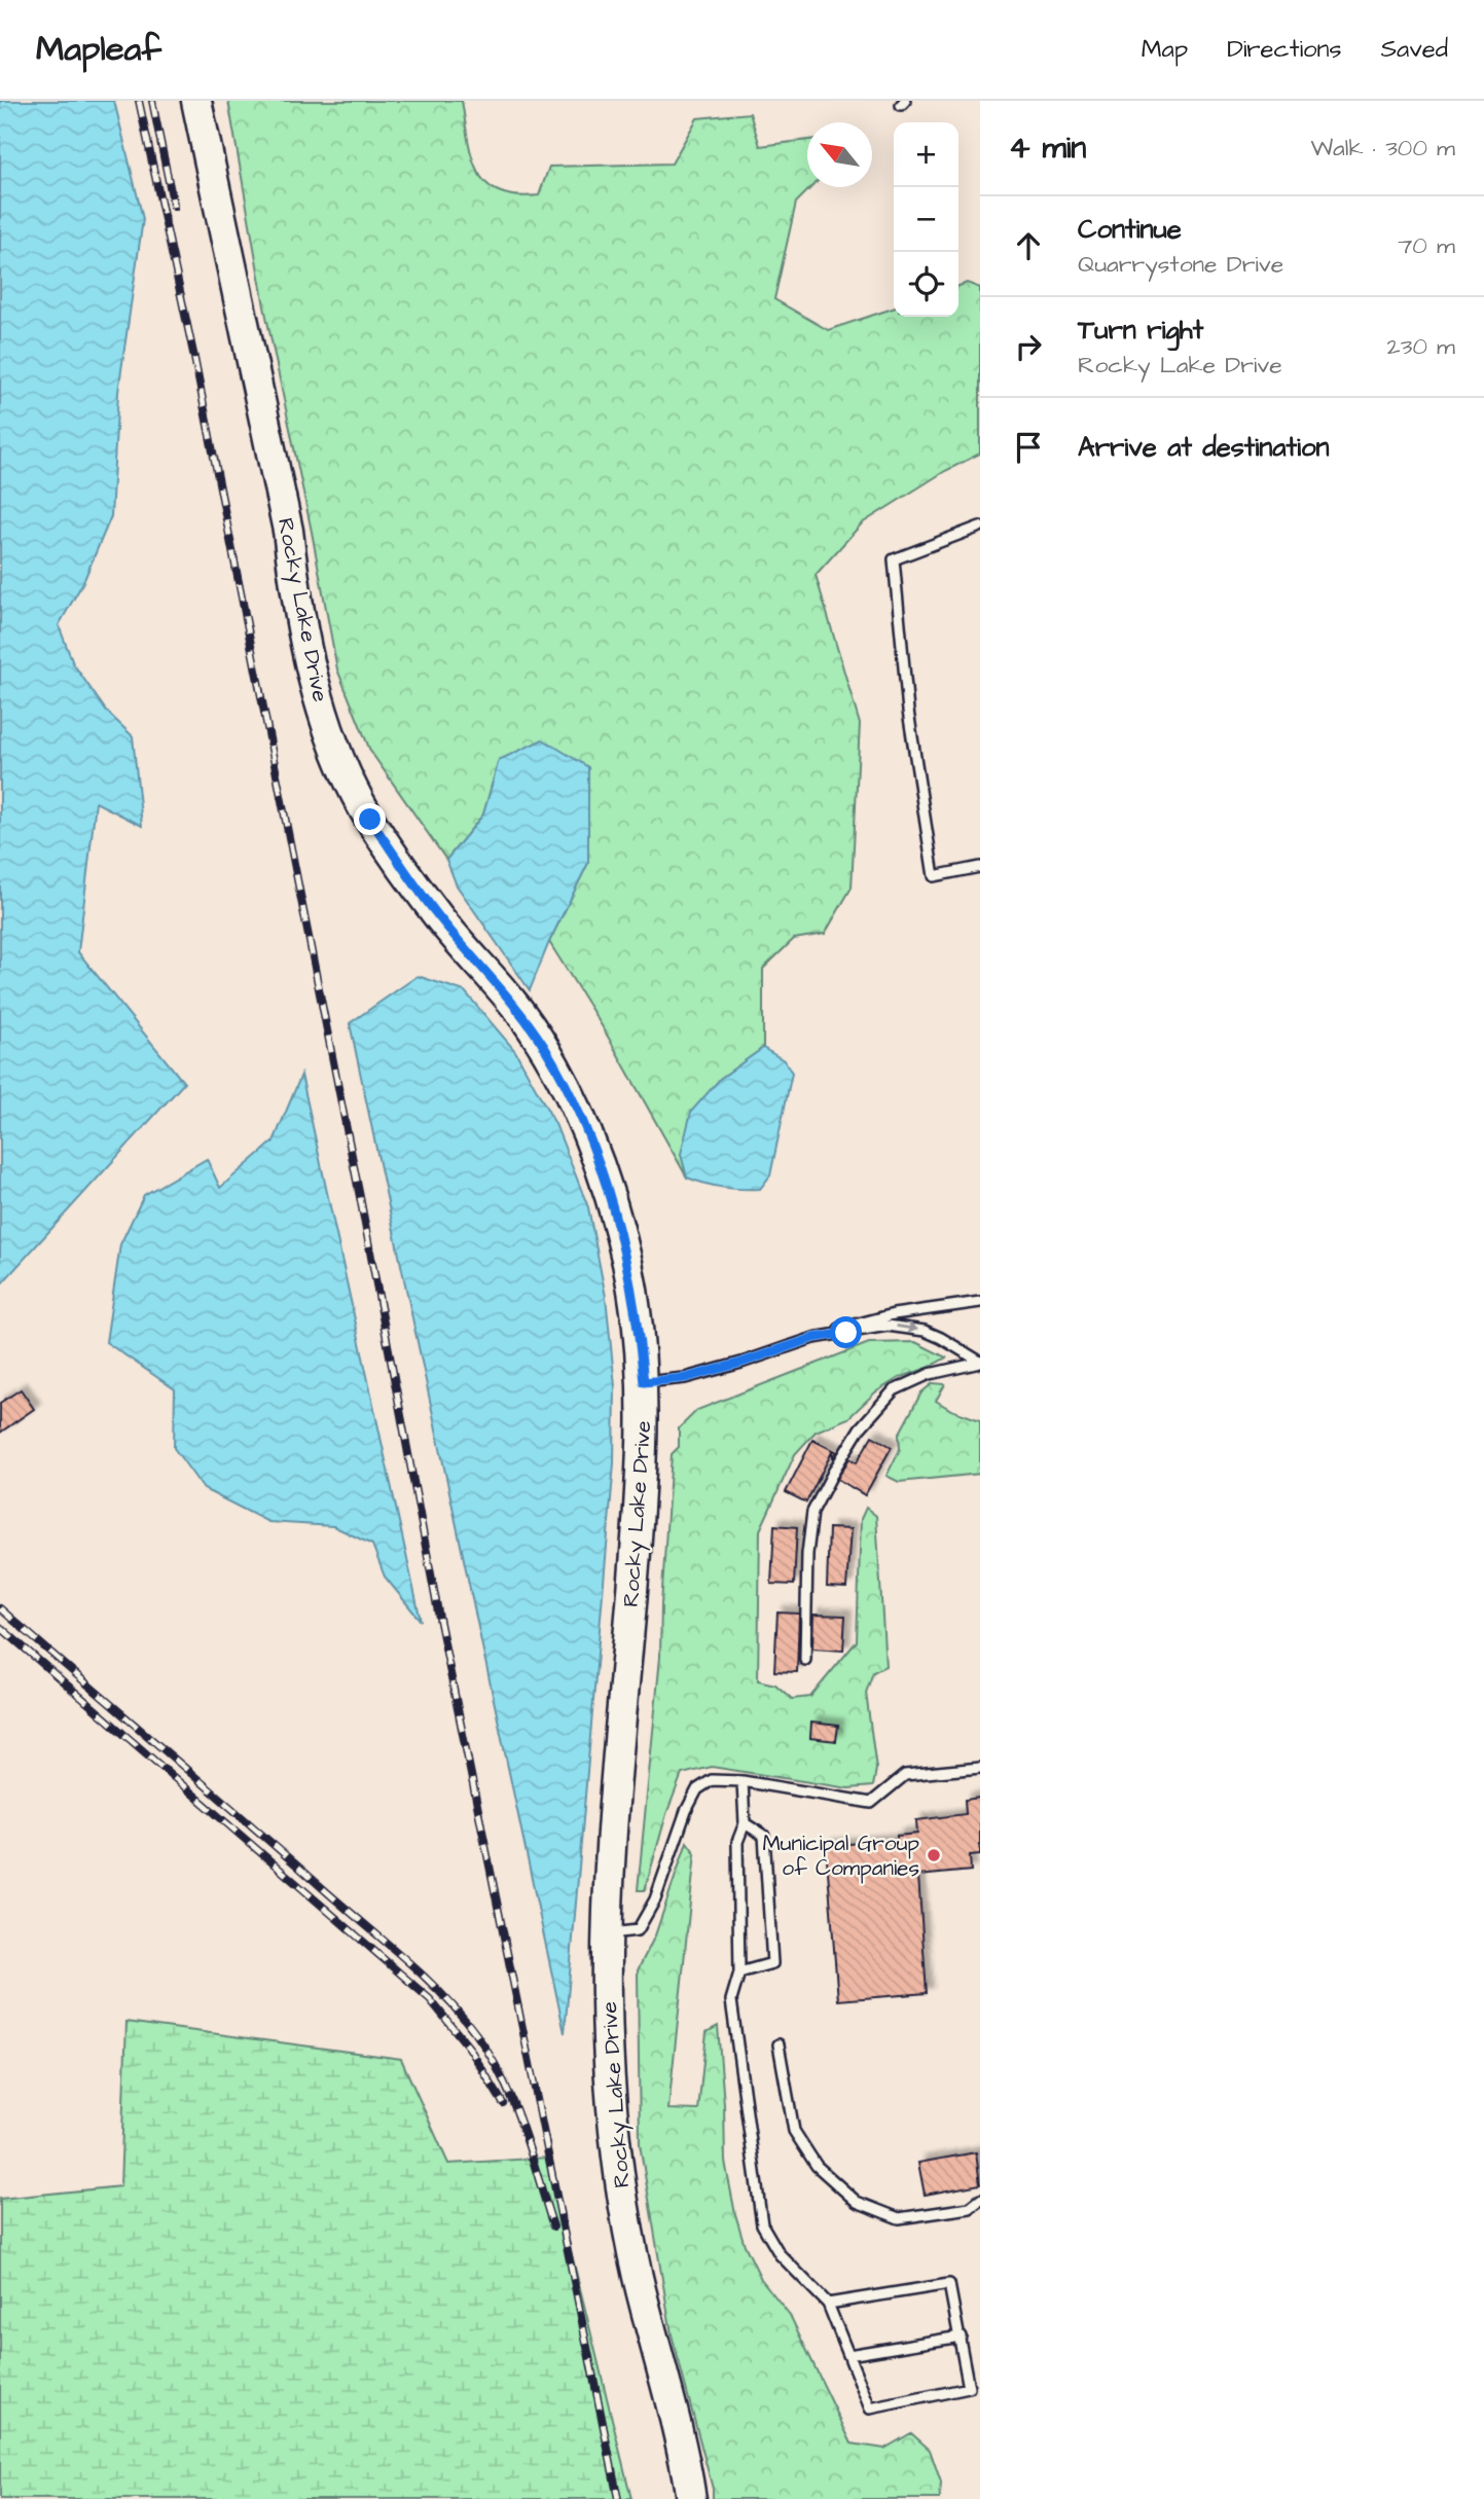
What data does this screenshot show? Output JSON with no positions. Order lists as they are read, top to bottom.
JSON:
{
  "streets": {
    "main road": ["Rocky Lake Drive"]
  },
  "places": ["Municipal Group of Companies"],
  "north": "top left",
  "page": {
    "header": "Mapleaf",
    "nav": ["Map", "Directions", "Saved"],
    "heading": ["4 min", "Walk · 300 m"],
    "map_buttons": ["+", "−"],
    "list": [
      ["Continue", "Quarrystone Drive", "70 m"],
      ["Turn right", "Rocky Lake Drive", "230 m"],
      "Arrive at destination"
    ]
  }
}
